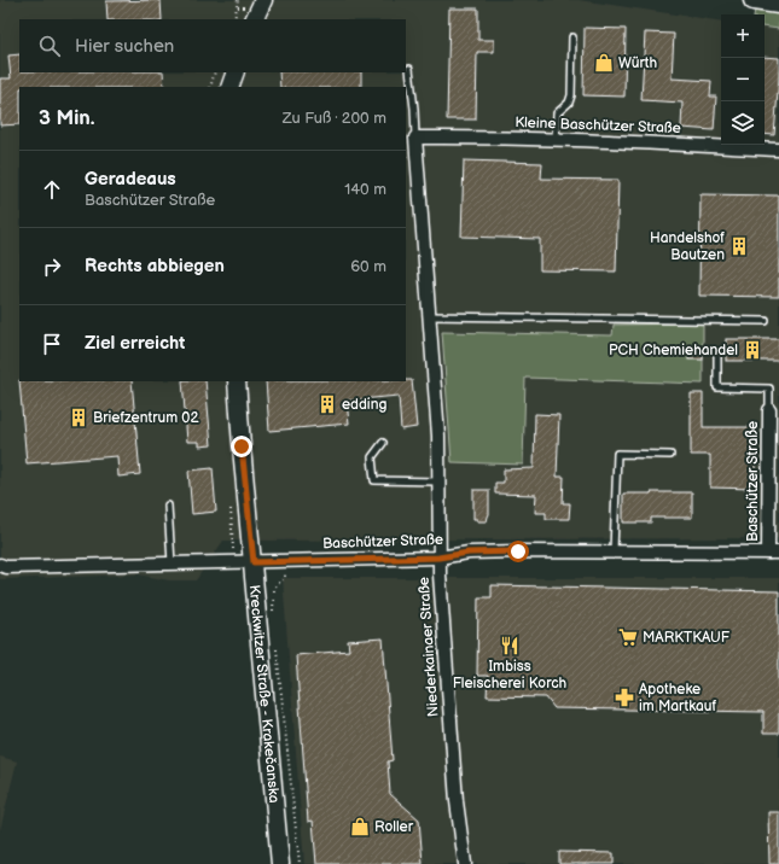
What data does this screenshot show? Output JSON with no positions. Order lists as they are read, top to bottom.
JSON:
{
  "streets": {
    "street": [
      "Kleine Baschützer Straße",
      "Baschützer Straße",
      "Niederkainaer Straße",
      "Kreckwitzer Straße - Krakečanska"
    ]
  },
  "crossings": [
    ["Kleine Baschützer Straße", "Niederkainaer Straße"],
    ["Baschützer Straße", "Niederkainaer Straße"],
    ["Baschützer Straße", "Kreckwitzer Straße - Krakečanska"]
  ],
  "places": {
    "shop": ["Würth", "Roller"],
    "building": [
      "Handelshof Bautzen",
      "PCH Chemiehandel",
      "edding",
      "Briefzentrum 02"
    ],
    "supermarket": ["MARKTKAUF"],
    "restaurant": ["Imbiss Fleischerei Korch"],
    "pharmacy": ["Apotheke im Martkauf"]
  },
  "page": {
    "map_buttons": ["+", "−"],
    "search": "Hier suchen",
    "heading": ["3 Min.", "Zu Fuß · 200 m"],
    "list": [
      ["Geradeaus", "Baschützer Straße", "140 m"],
      ["Rechts abbiegen", "60 m"],
      "Ziel erreicht"
    ]
  }
}
